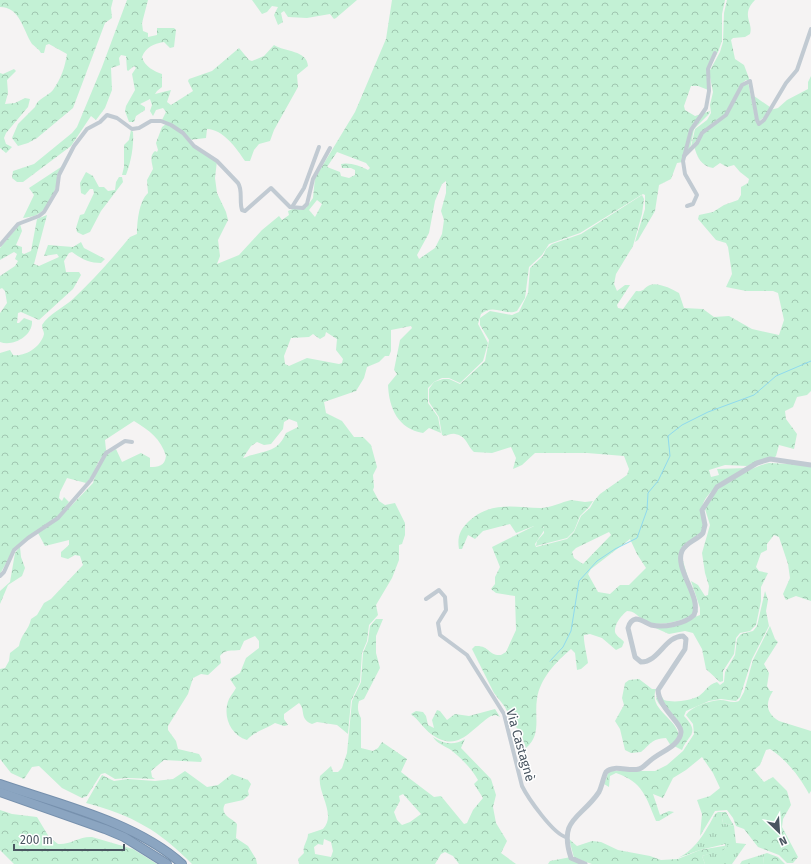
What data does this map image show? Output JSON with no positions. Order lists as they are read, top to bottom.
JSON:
{
  "streets": {
    "street": ["Via Castagnè"]
  },
  "scale_bar": "200 m",
  "north": "bottom right"
}
